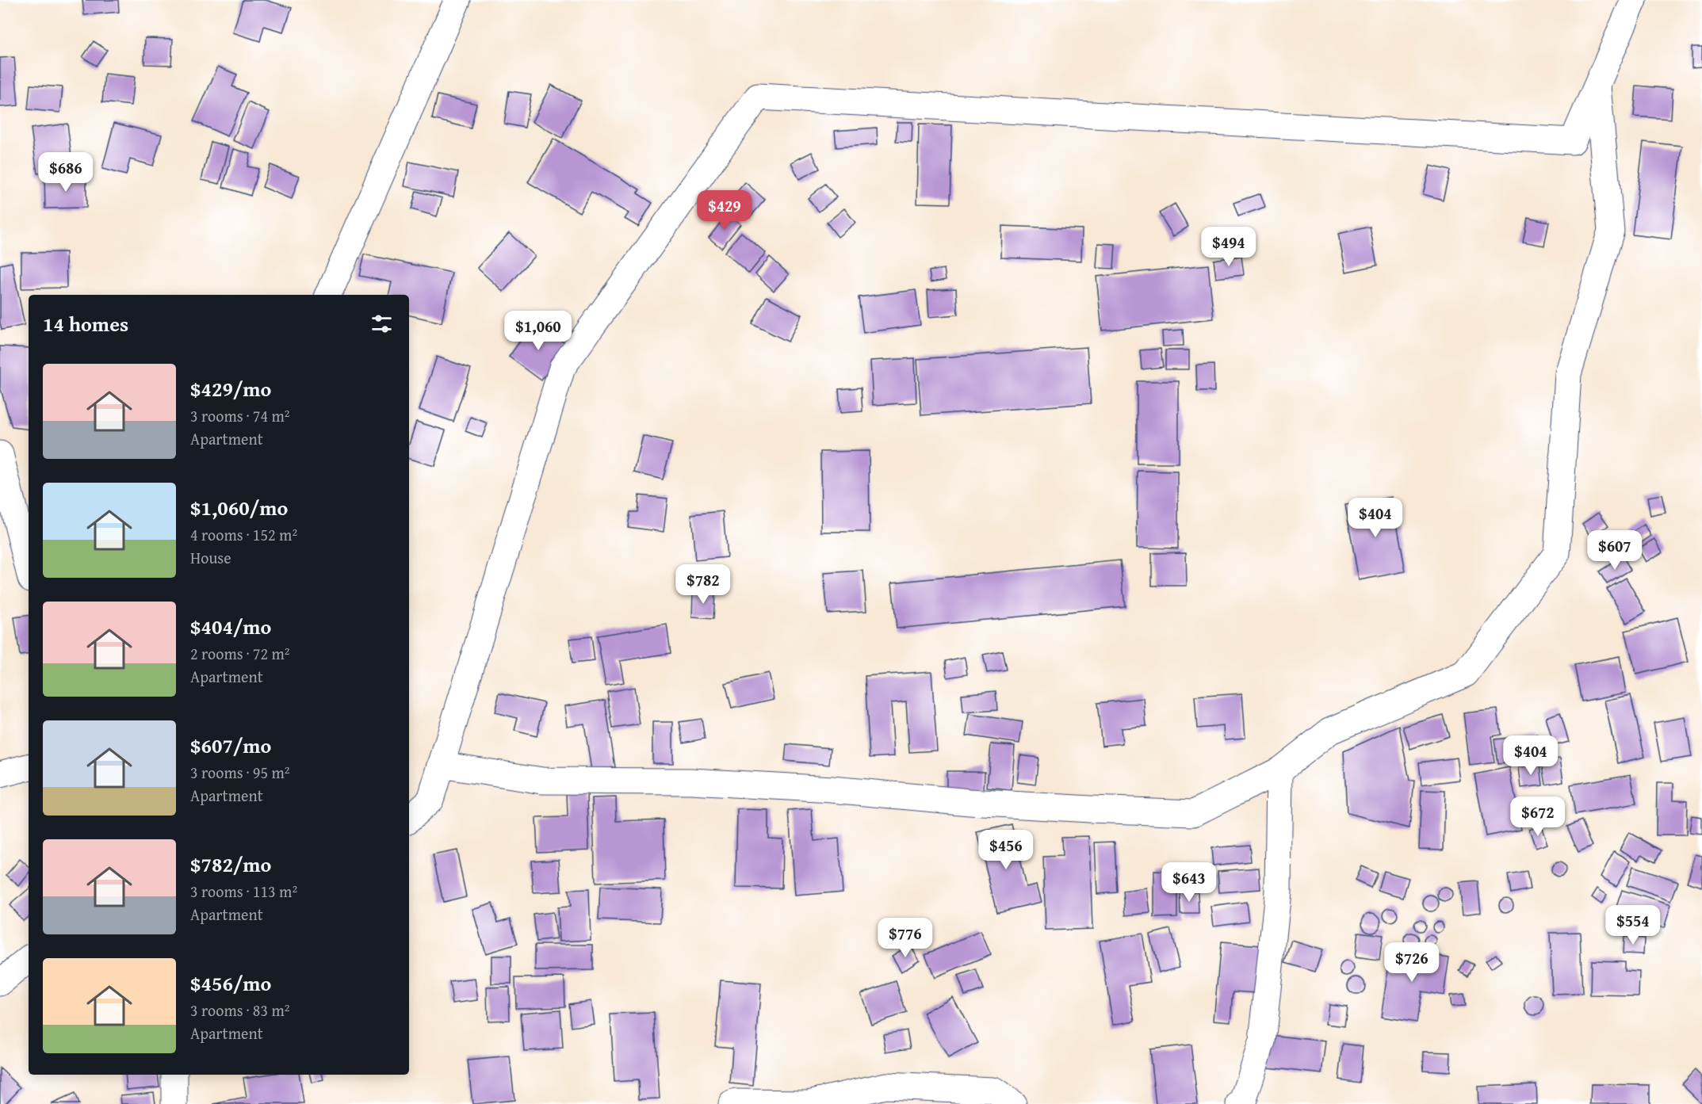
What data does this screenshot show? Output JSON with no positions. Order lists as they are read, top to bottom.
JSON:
{
  "page": {
    "price": [
      "$686",
      "$429",
      "$494",
      "$1,060",
      "$404",
      "$607",
      "$782",
      "$404",
      "$672",
      "$456",
      "$643",
      "$554",
      "$776",
      "$726"
    ],
    "heading": "14 homes",
    "list": [
      {
        "name": "$429/mo",
        "note": "3 rooms · 74 m² · Apartment"
      },
      {
        "name": "$1,060/mo",
        "note": "4 rooms · 152 m² · House"
      },
      {
        "name": "$404/mo",
        "note": "2 rooms · 72 m² · Apartment"
      },
      {
        "name": "$607/mo",
        "note": "3 rooms · 95 m² · Apartment"
      },
      {
        "name": "$782/mo",
        "note": "3 rooms · 113 m² · Apartment"
      },
      {
        "name": "$456/mo",
        "note": "3 rooms · 83 m² · Apartment"
      }
    ]
  }
}
